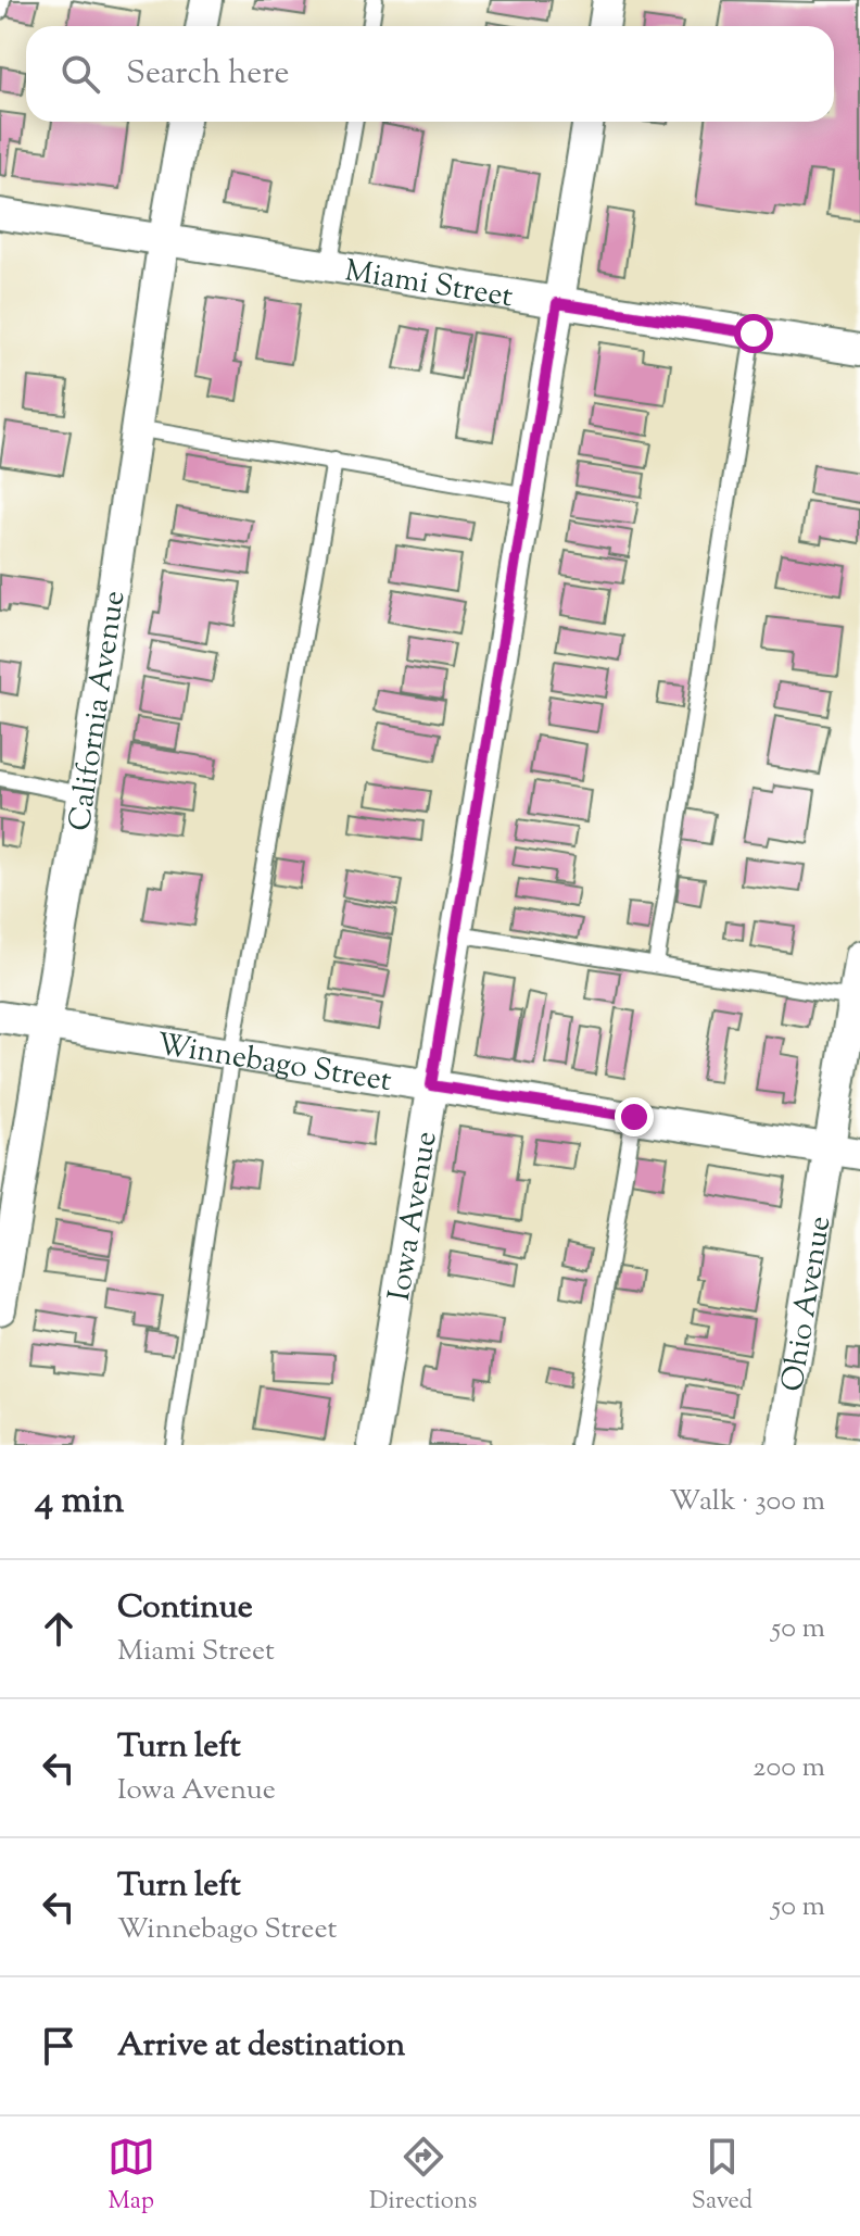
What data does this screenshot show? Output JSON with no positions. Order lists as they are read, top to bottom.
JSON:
{
  "streets": {
    "street": [
      "Miami Street",
      "California Avenue",
      "Winnebago Street",
      "Iowa Avenue",
      "Ohio Avenue"
    ]
  },
  "crossings": [
    ["Miami Street", "California Avenue"],
    ["Miami Street", "Iowa Avenue"],
    ["California Avenue", "Winnebago Street"],
    ["Winnebago Street", "Iowa Avenue"],
    ["Winnebago Street", "Ohio Avenue"]
  ],
  "page": {
    "search": "Search here",
    "heading": ["4 min", "Walk · 300 m"],
    "list": [
      ["Continue", "Miami Street", "50 m"],
      ["Turn left", "Iowa Avenue", "200 m"],
      ["Turn left", "Winnebago Street", "50 m"],
      "Arrive at destination"
    ],
    "nav": ["Map", "Directions", "Saved"]
  }
}
